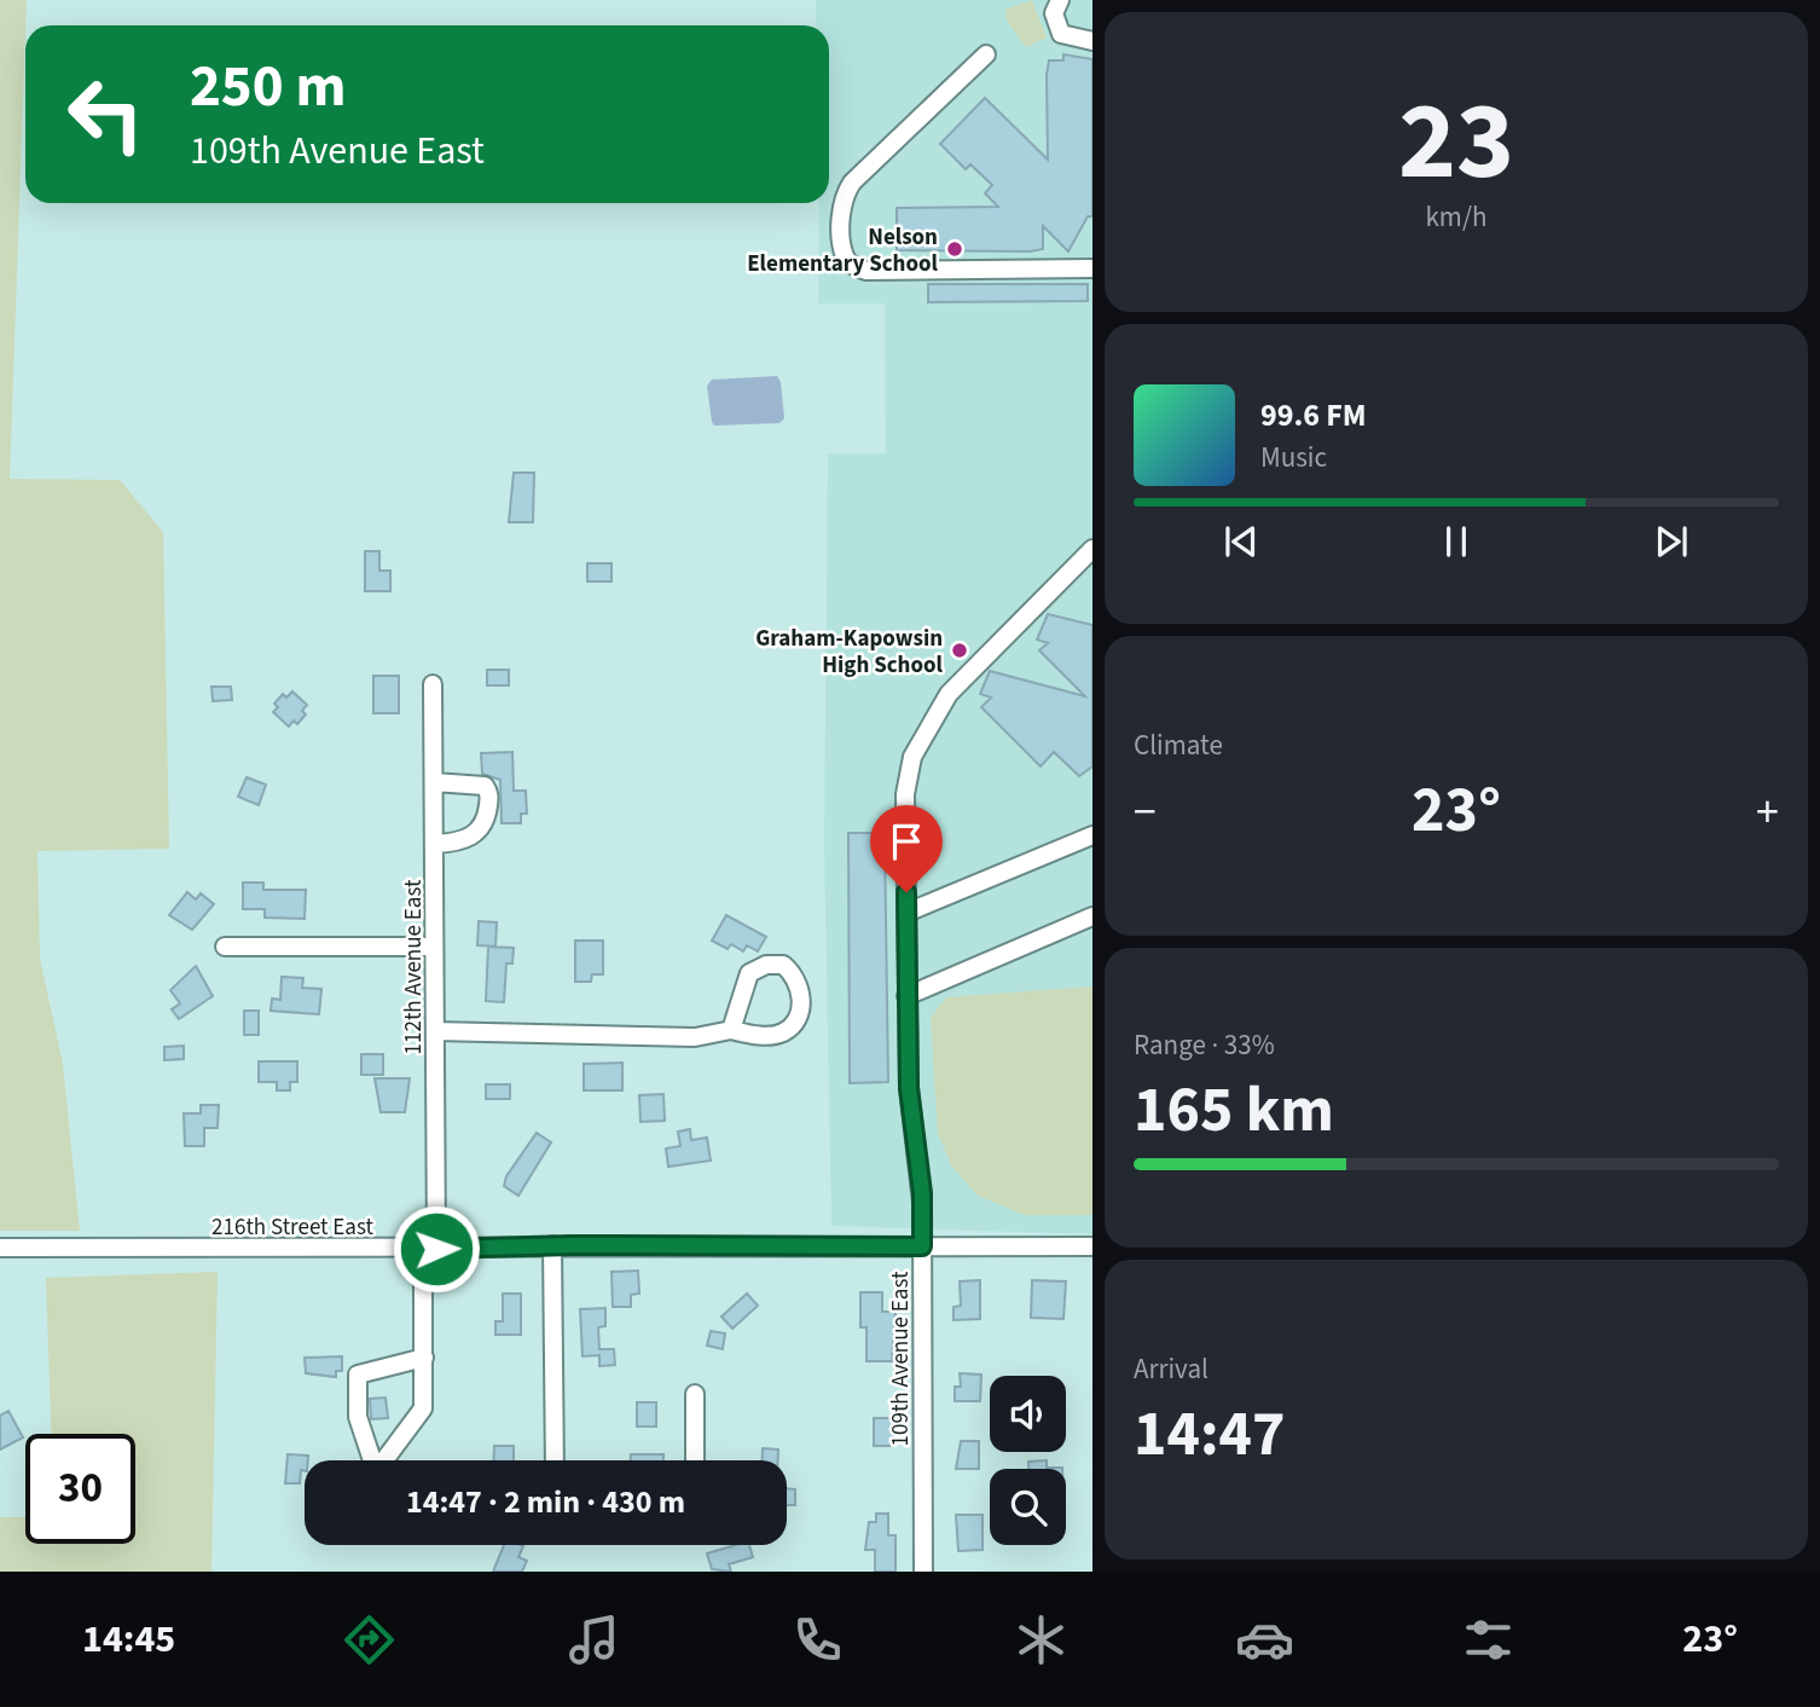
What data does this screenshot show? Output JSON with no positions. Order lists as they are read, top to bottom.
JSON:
{
  "streets": {
    "street": ["112th Avenue East", "216th Street East", "109th Avenue East"]
  },
  "crossings": [
    ["112th Avenue East", "216th Street East"],
    ["216th Street East", "109th Avenue East"]
  ],
  "places": ["Nelson Elementary School", "Graham-Kapowsin High School"],
  "page": {
    "tile": [
      ["23", "km/h"],
      "Climate",
      ["Range · 33%", "165 km"],
      ["Arrival", "14:47"]
    ],
    "turn": ["250 m", "109th Avenue East"],
    "song": ["99.6 FM", "Music"],
    "heat": ["−", "23°", "+"],
    "limit": "30",
    "trip": "14:47 · 2 min · 430 m",
    "tabs": ["14:45", "23°"]
  }
}
